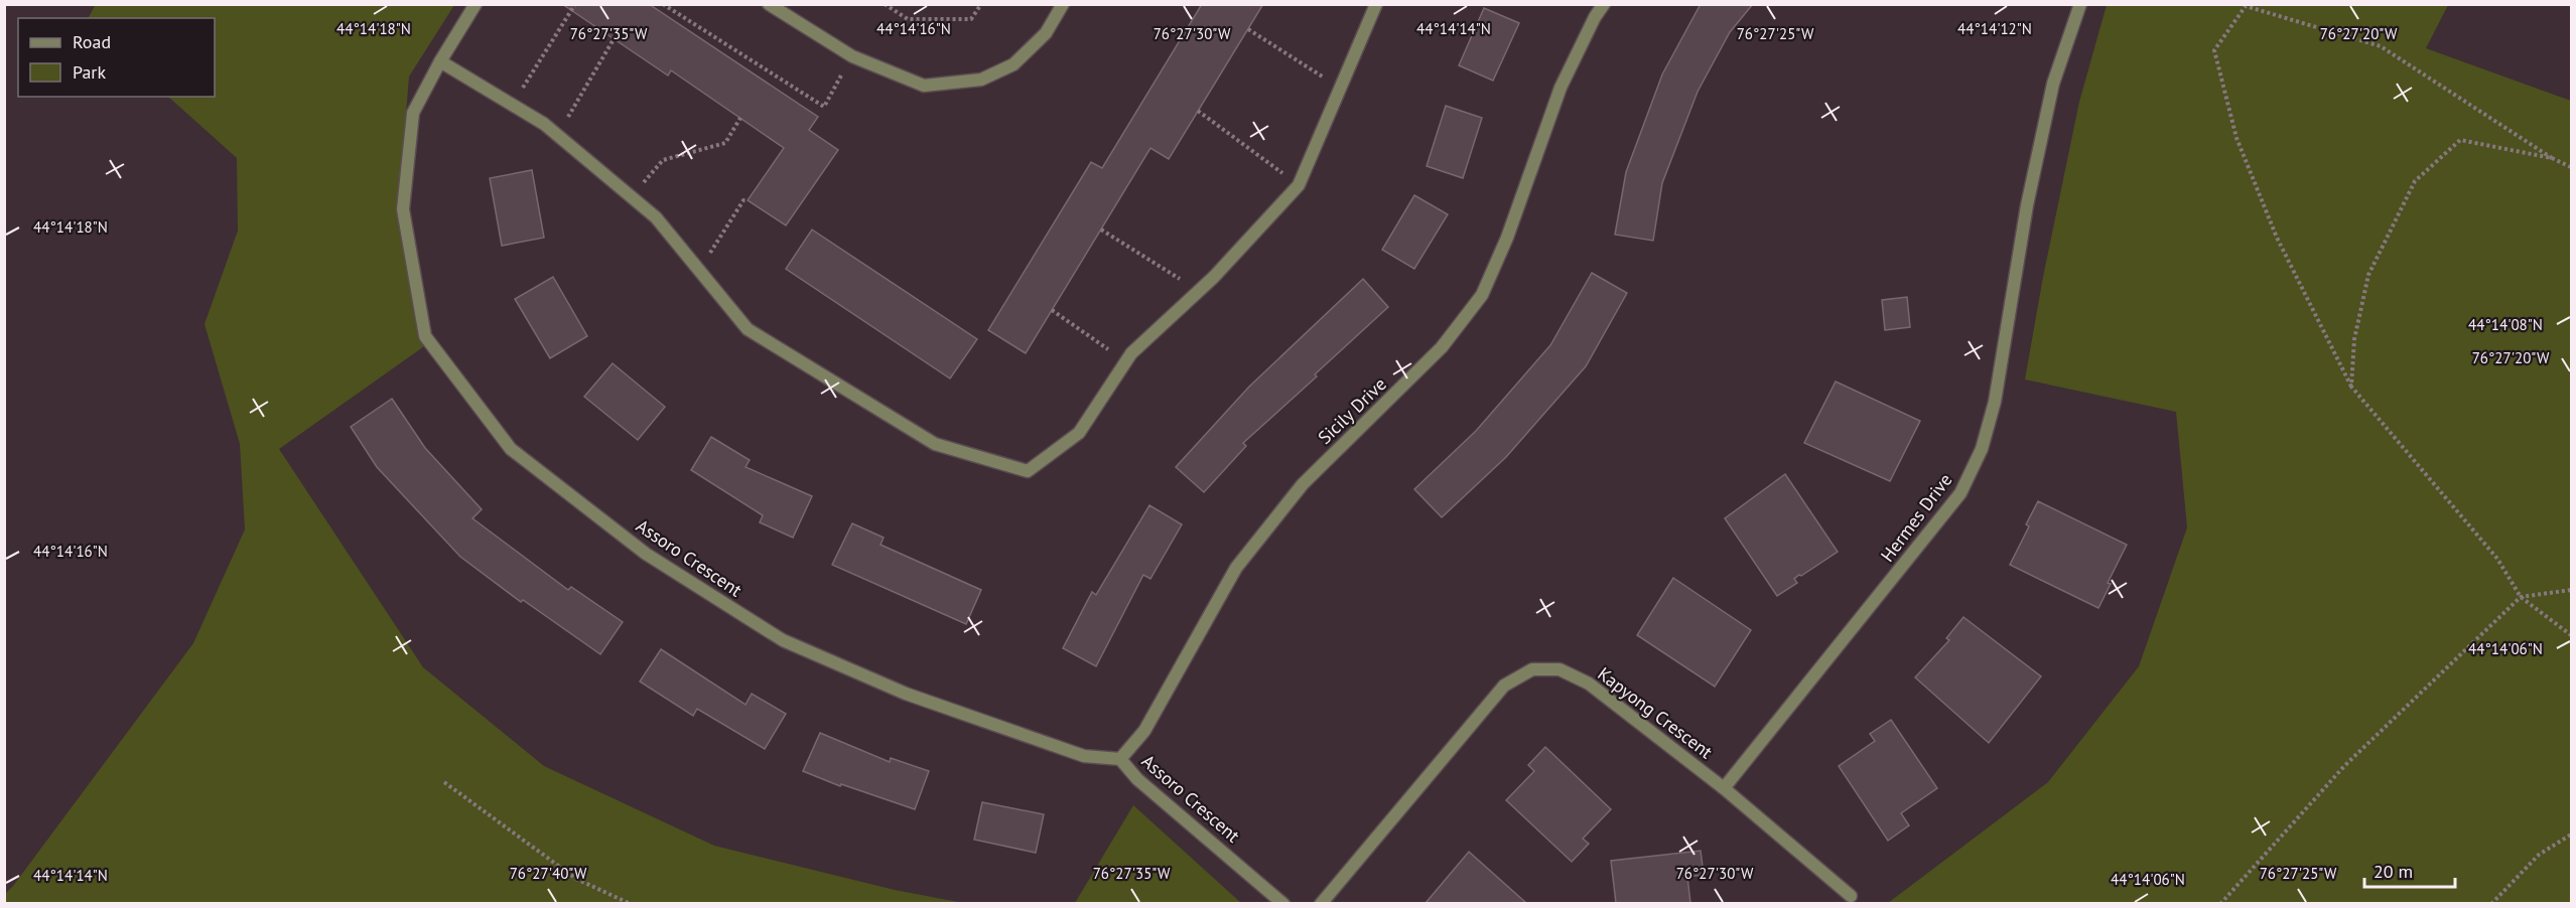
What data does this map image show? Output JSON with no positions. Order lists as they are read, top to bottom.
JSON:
{
  "streets": {
    "street": [
      "Sicily Drive",
      "Hermes Drive",
      "Assoro Crescent",
      "Kapyong Crescent"
    ]
  },
  "crossings": [
    ["Sicily Drive", "Assoro Crescent"],
    ["Hermes Drive", "Kapyong Crescent"]
  ],
  "legend": ["Road", "Park"],
  "scale_bar": "20 m",
  "coordinates": [
    "44°14'14\"N",
    "44°14'18\"N",
    "44°14'16\"N",
    "44°14'12\"N",
    "76°27'20\"W",
    "76°27'35\"W",
    "76°27'30\"W",
    "76°27'25\"W",
    "44°14'08\"N",
    "44°14'06\"N",
    "76°27'40\"W"
  ]
}
